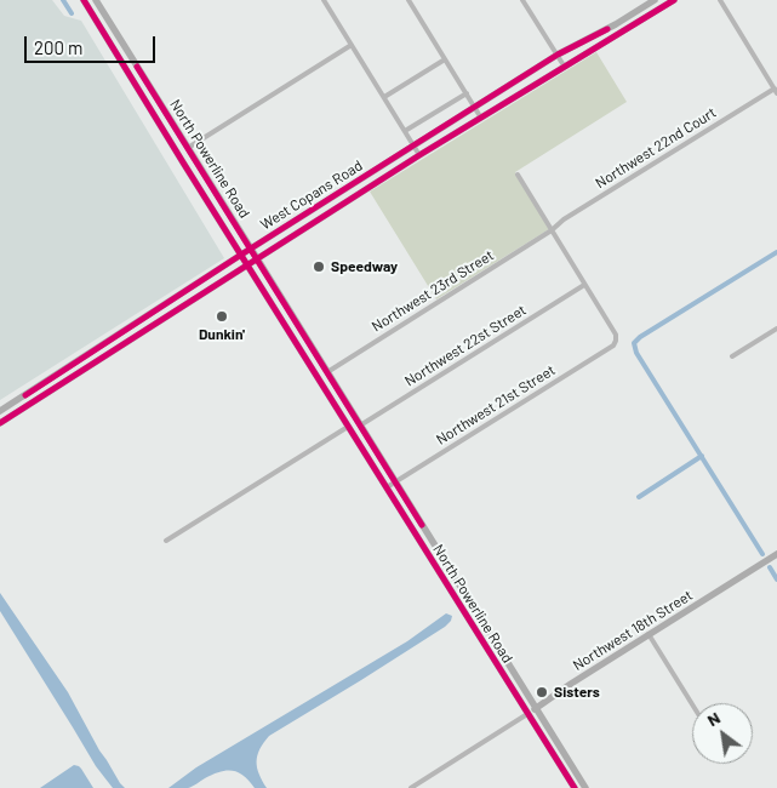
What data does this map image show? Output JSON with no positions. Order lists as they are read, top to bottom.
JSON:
{
  "streets": {
    "main road": ["North Powerline Road", "West Copans Road", "Northwest 18th Street"],
    "street": [
      "Northwest 22nd Court",
      "Northwest 23rd Street",
      "Northwest 22st Street",
      "Northwest 21st Street"
    ]
  },
  "crossings": [
    ["Northwest 22nd Court", "Northwest 23rd Street"],
    ["North Powerline Road", "West Copans Road"],
    ["North Powerline Road", "Northwest 23rd Street"],
    ["North Powerline Road", "Northwest 22st Street"],
    ["North Powerline Road", "Northwest 21st Street"],
    ["North Powerline Road", "Northwest 18th Street"],
    ["Northwest 22st Street", "Northwest 21st Street"]
  ],
  "places": ["Speedway", "Dunkin'", "Sisters"],
  "scale_bar": "200 m",
  "north": "top left"
}
